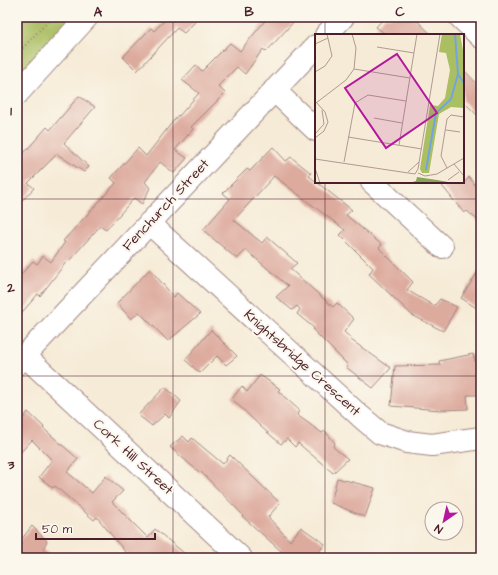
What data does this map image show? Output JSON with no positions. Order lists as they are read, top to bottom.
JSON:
{
  "streets": {
    "street": ["Fenchurch Street", "Knightsbridge Crescent", "Cork Hill Street"]
  },
  "crossings": [
    ["Fenchurch Street", "Knightsbridge Crescent"],
    ["Fenchurch Street", "Cork Hill Street"]
  ],
  "scale_bar": "50 m",
  "north": "bottom left",
  "grid": {
    "columns": ["A", "B", "C"],
    "rows": ["1", "2", "3"]
  }
}
